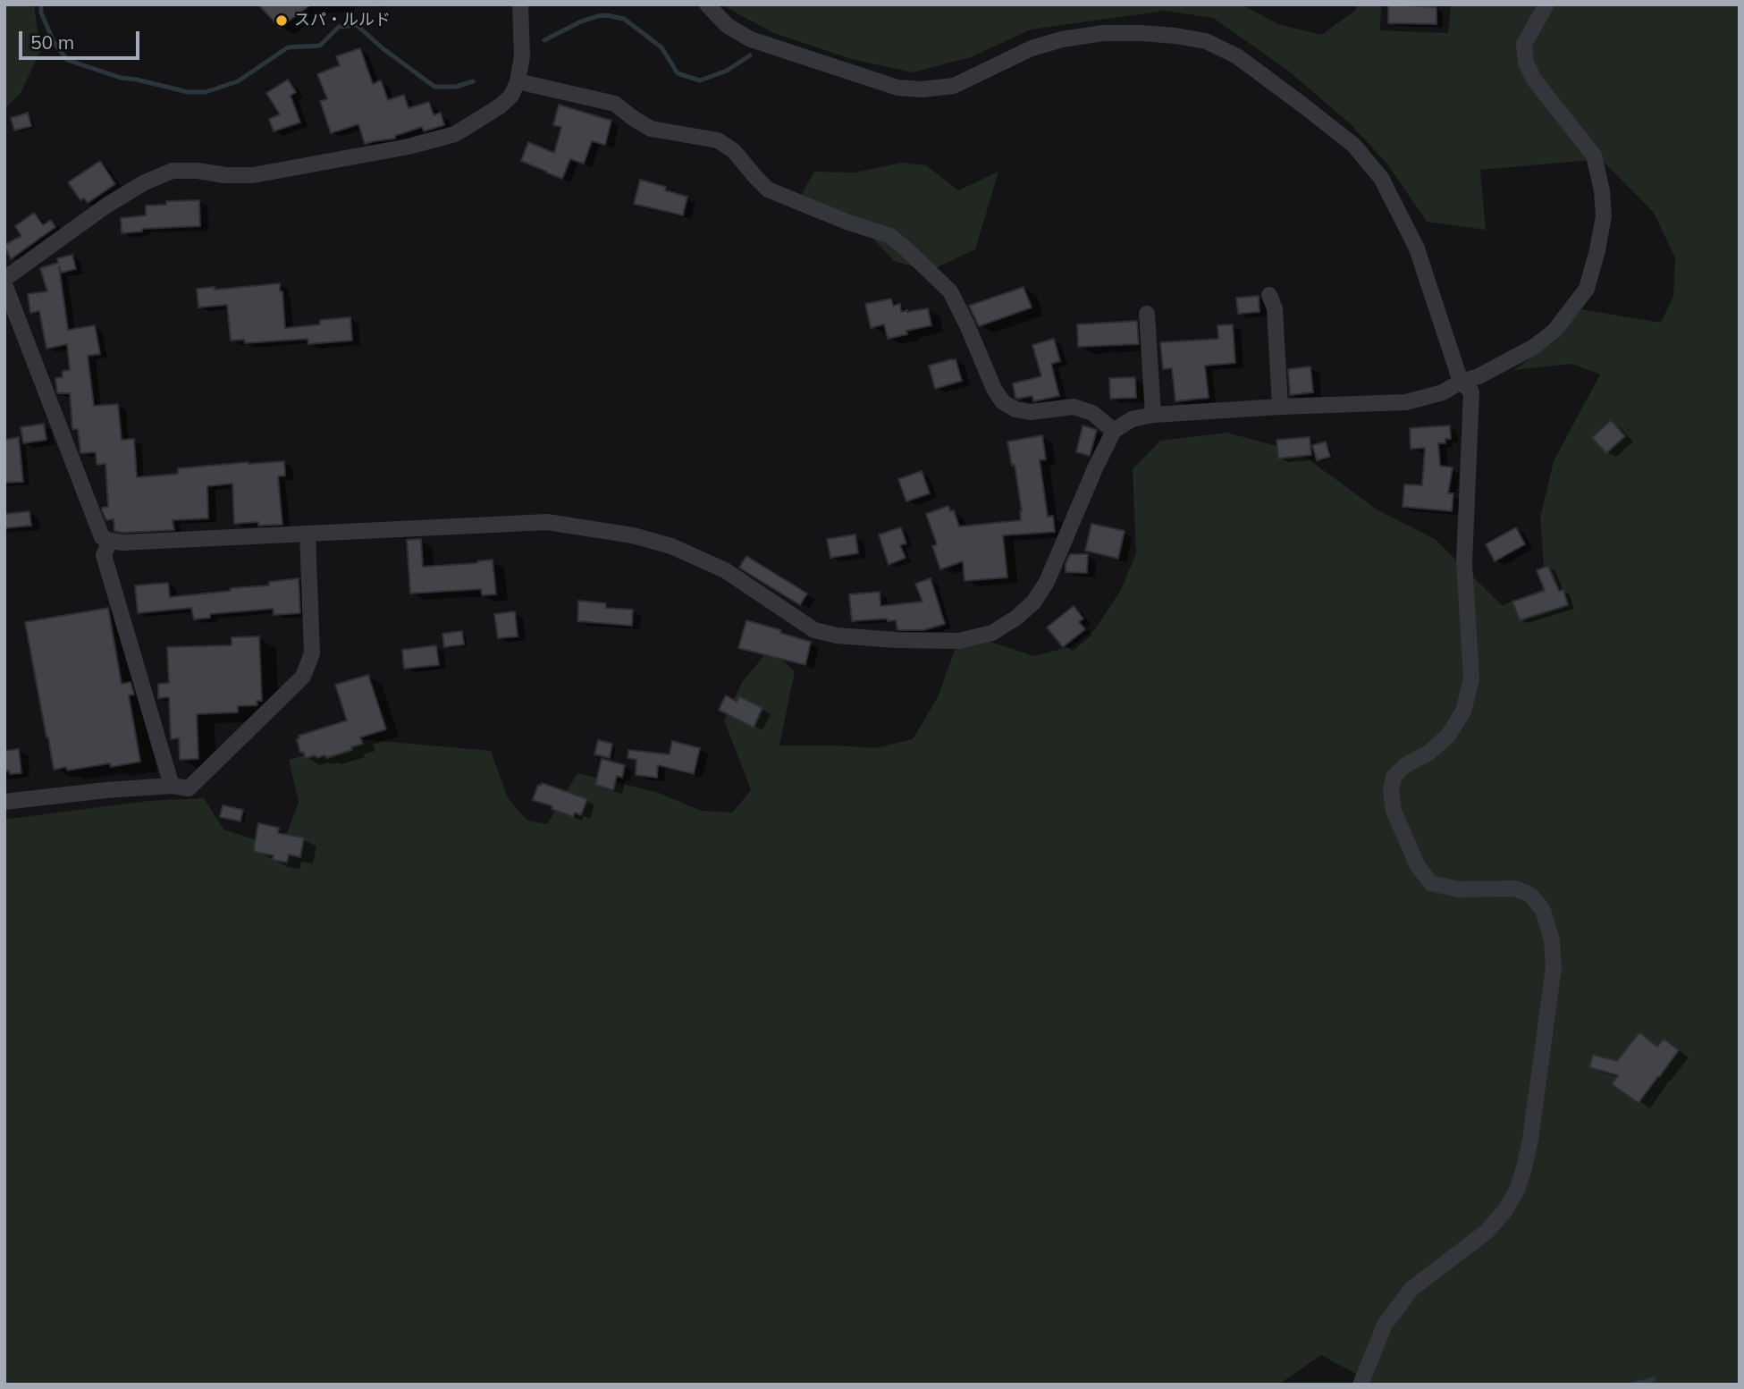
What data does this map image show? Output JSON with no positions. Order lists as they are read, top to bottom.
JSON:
{
  "places": ["スパ・ルルド"],
  "scale_bar": "50 m"
}
